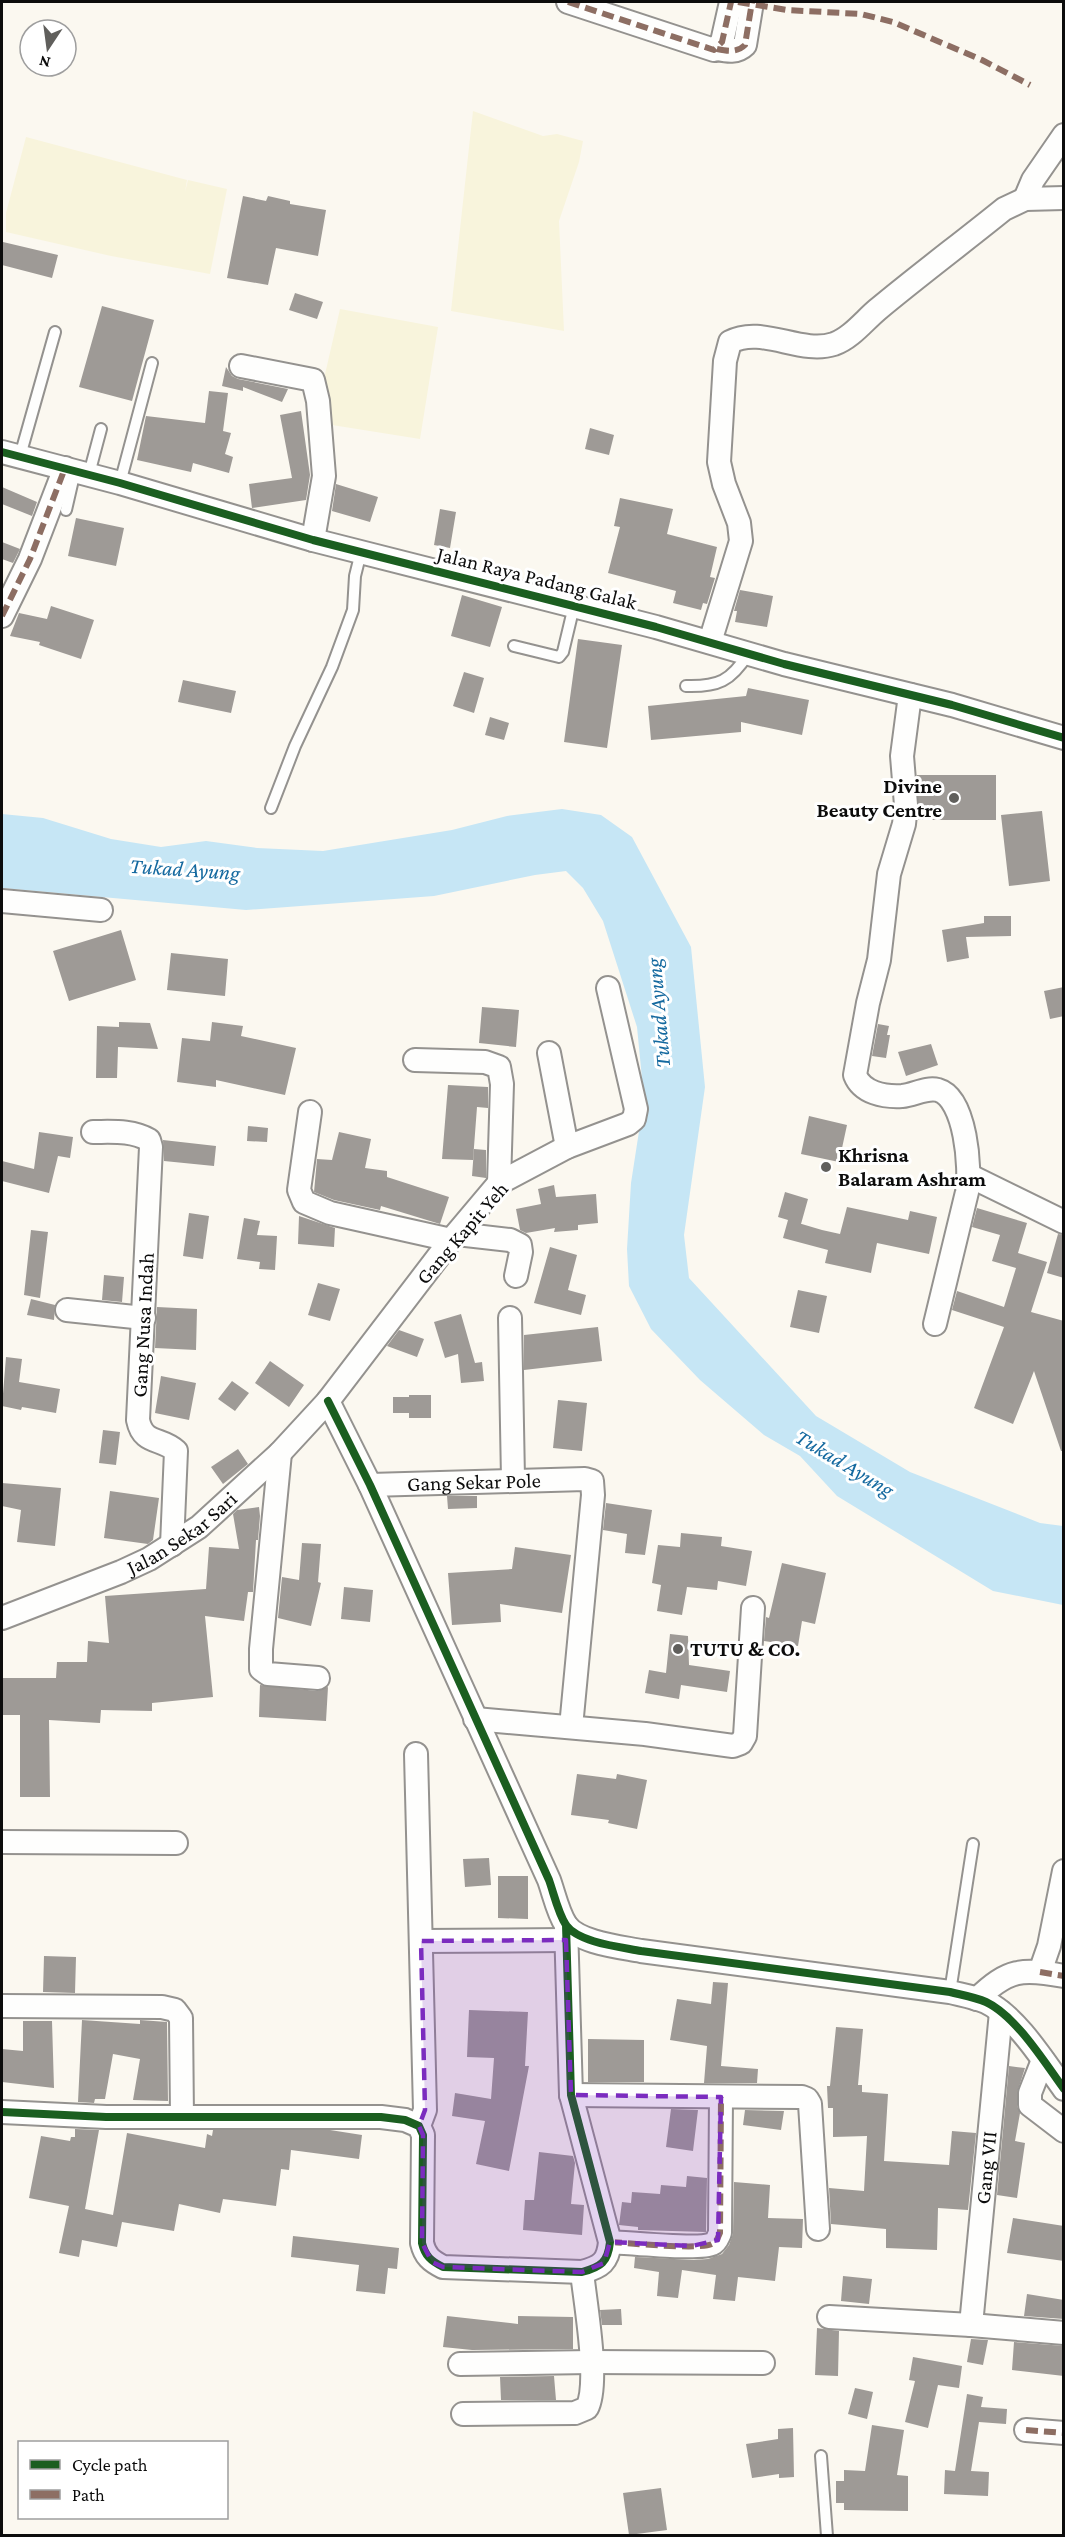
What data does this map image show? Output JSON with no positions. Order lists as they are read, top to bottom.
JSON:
{
  "streets": {
    "street": [
      "Jalan Raya Padang Galak",
      "Gang Kapit Yeh",
      "Gang Nusa Indah",
      "Gang Sekar Pole",
      "Jalan Sekar Sari",
      "Gang VII"
    ]
  },
  "crossings": [
    ["Gang Kapit Yeh", "Jalan Sekar Sari"],
    ["Gang Nusa Indah", "Jalan Sekar Sari"]
  ],
  "water": ["Tukad Ayung"],
  "places": ["Divine Beauty Centre", "Khrisna Balaram Ashram", "TUTU & CO."],
  "legend": ["Cycle path", "Path"],
  "north": "bottom"
}
